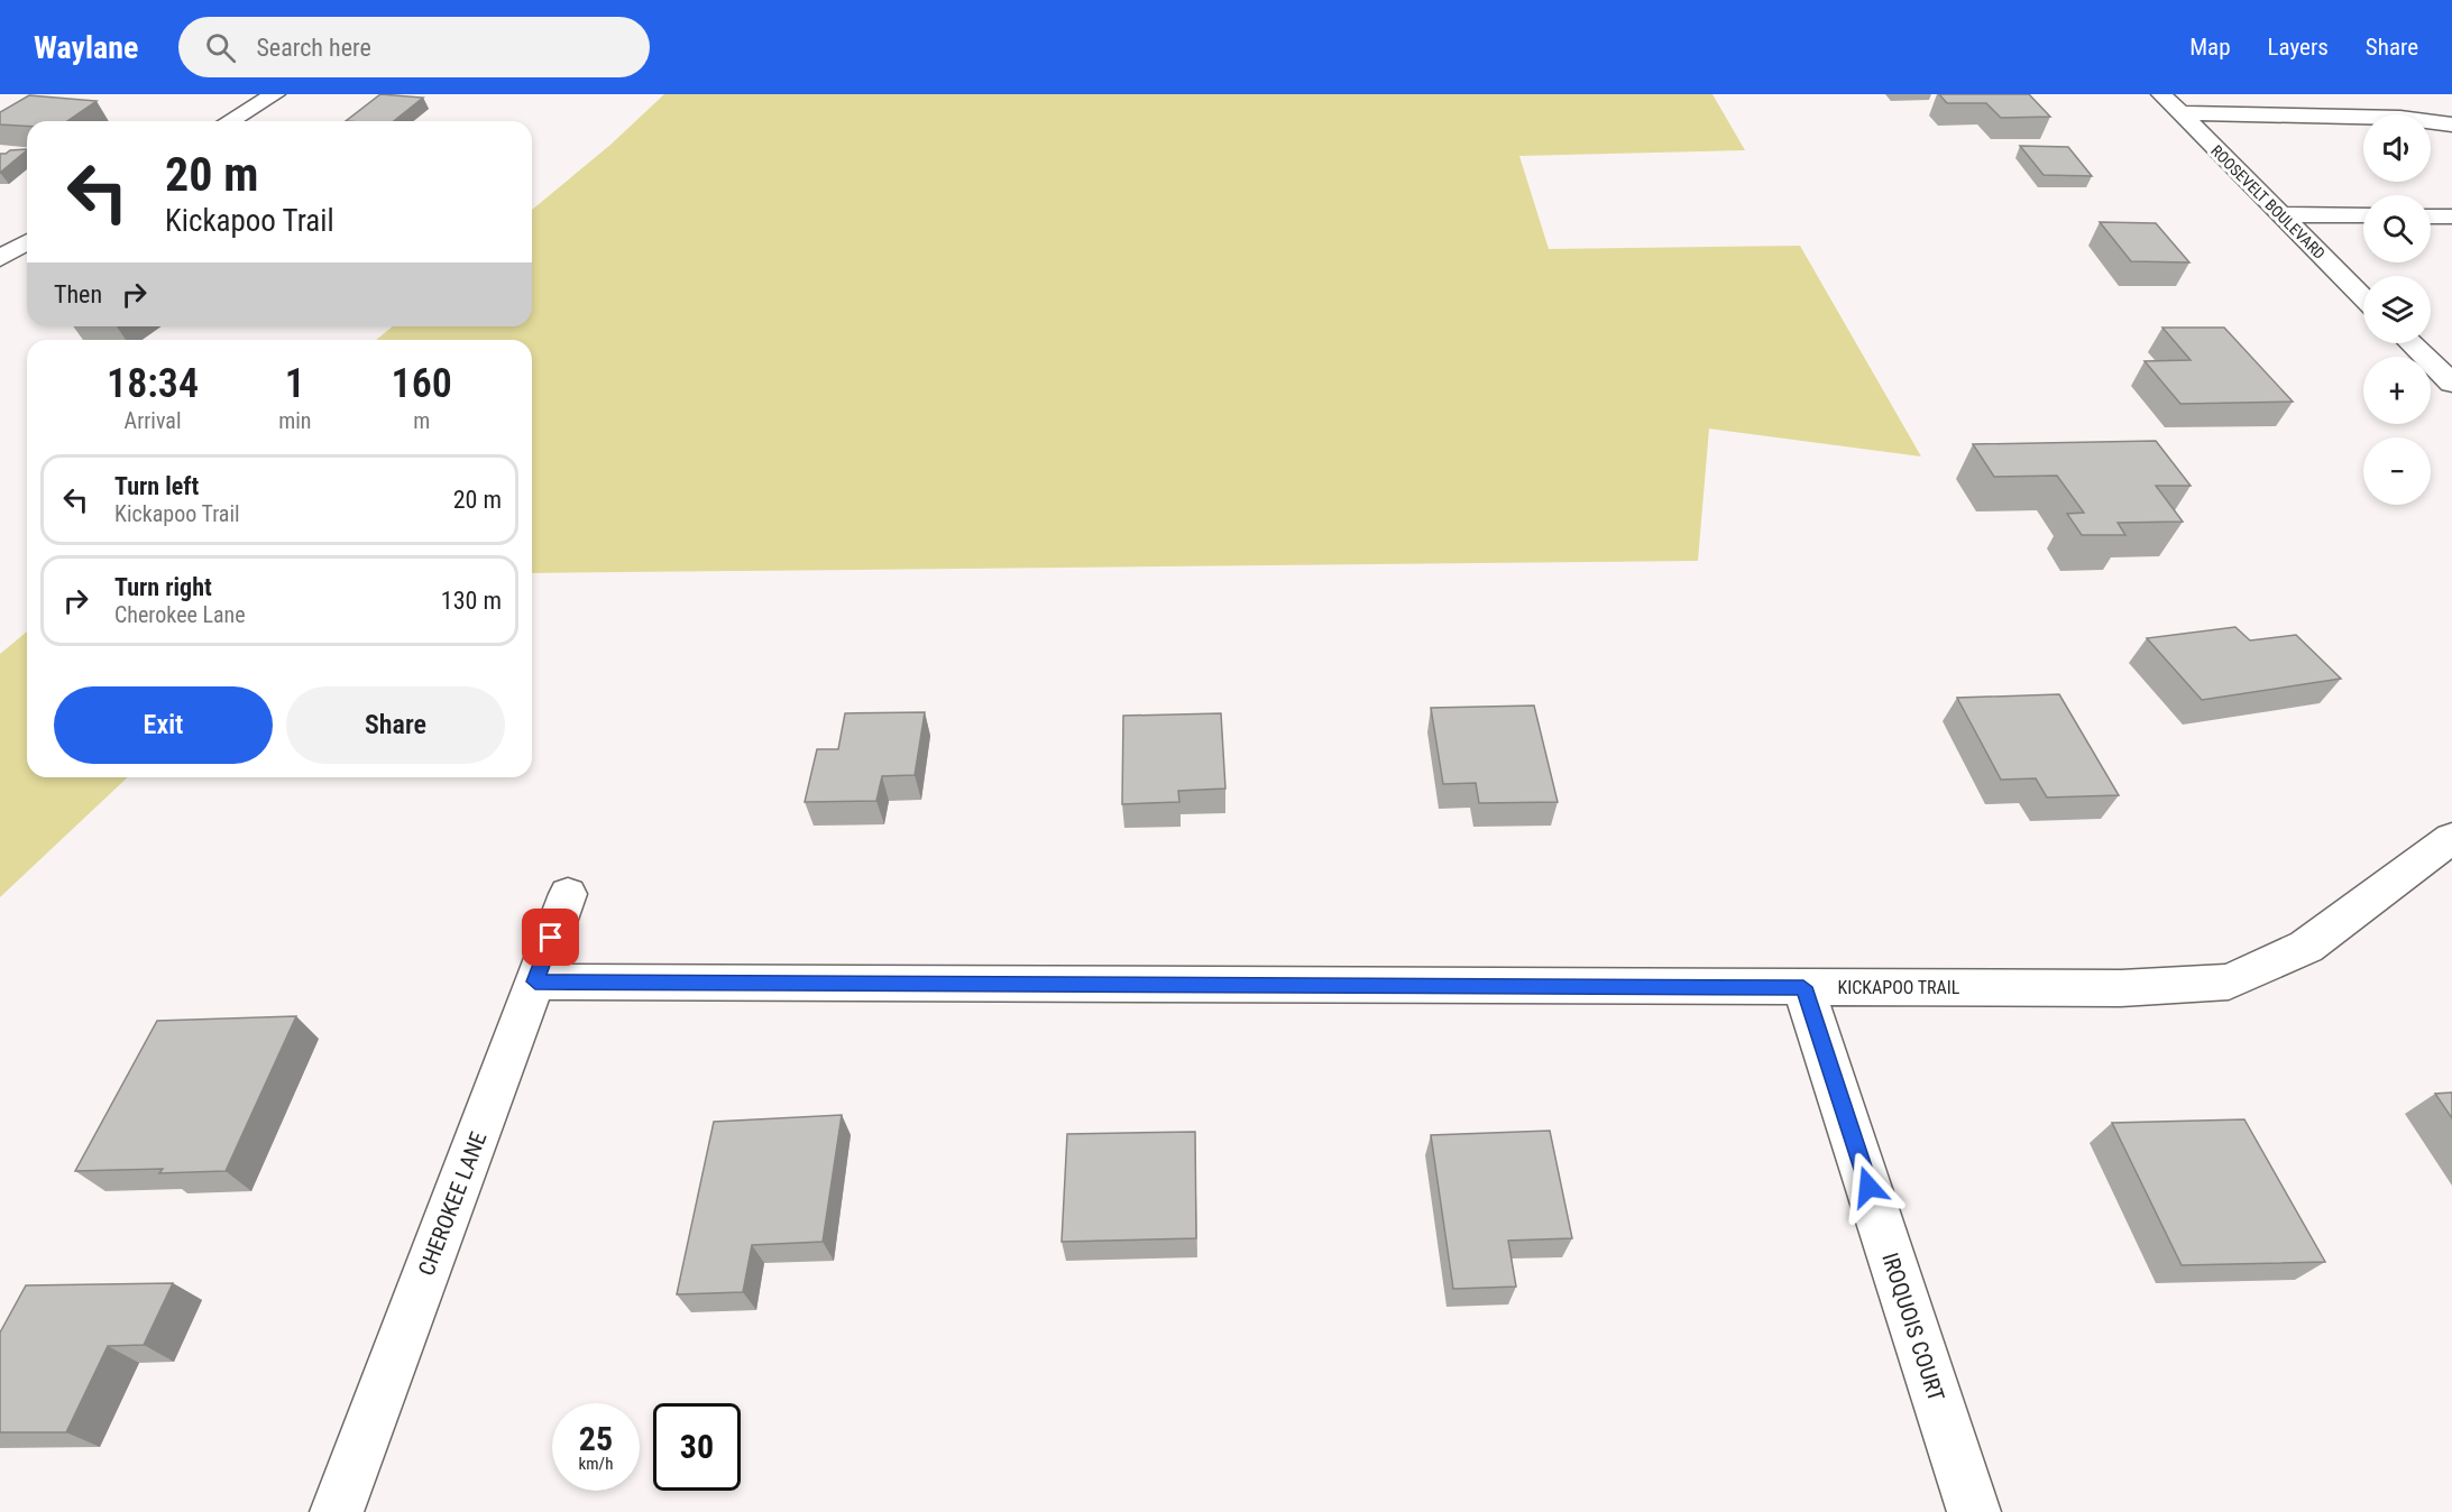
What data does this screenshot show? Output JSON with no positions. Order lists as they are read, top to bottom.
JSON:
{
  "streets": {
    "street": [
      "ROOSEVELT BOULEVARD",
      "KICKAPOO TRAIL",
      "CHEROKEE LANE",
      "IROQUOIS COURT"
    ]
  },
  "crossings": [
    ["KICKAPOO TRAIL", "CHEROKEE LANE"],
    ["KICKAPOO TRAIL", "IROQUOIS COURT"]
  ],
  "page": {
    "header": "Waylane",
    "search": "Search here",
    "nav": ["Map", "Layers", "Share"],
    "map_buttons": ["+", "−"],
    "turn": ["20 m", "Kickapoo Trail"],
    "then": "Then",
    "eta": [
      "18:34",
      "Arrival",
      "1",
      "min",
      "160",
      "m"
    ],
    "list": [
      {
        "name": "Turn left",
        "note": "Kickapoo Trail",
        "value": "20 m"
      },
      {
        "name": "Turn right",
        "note": "Cherokee Lane",
        "value": "130 m"
      }
    ],
    "buttons": ["Exit", "Share"],
    "speed": "25 km/h",
    "limit": "30"
  }
}
